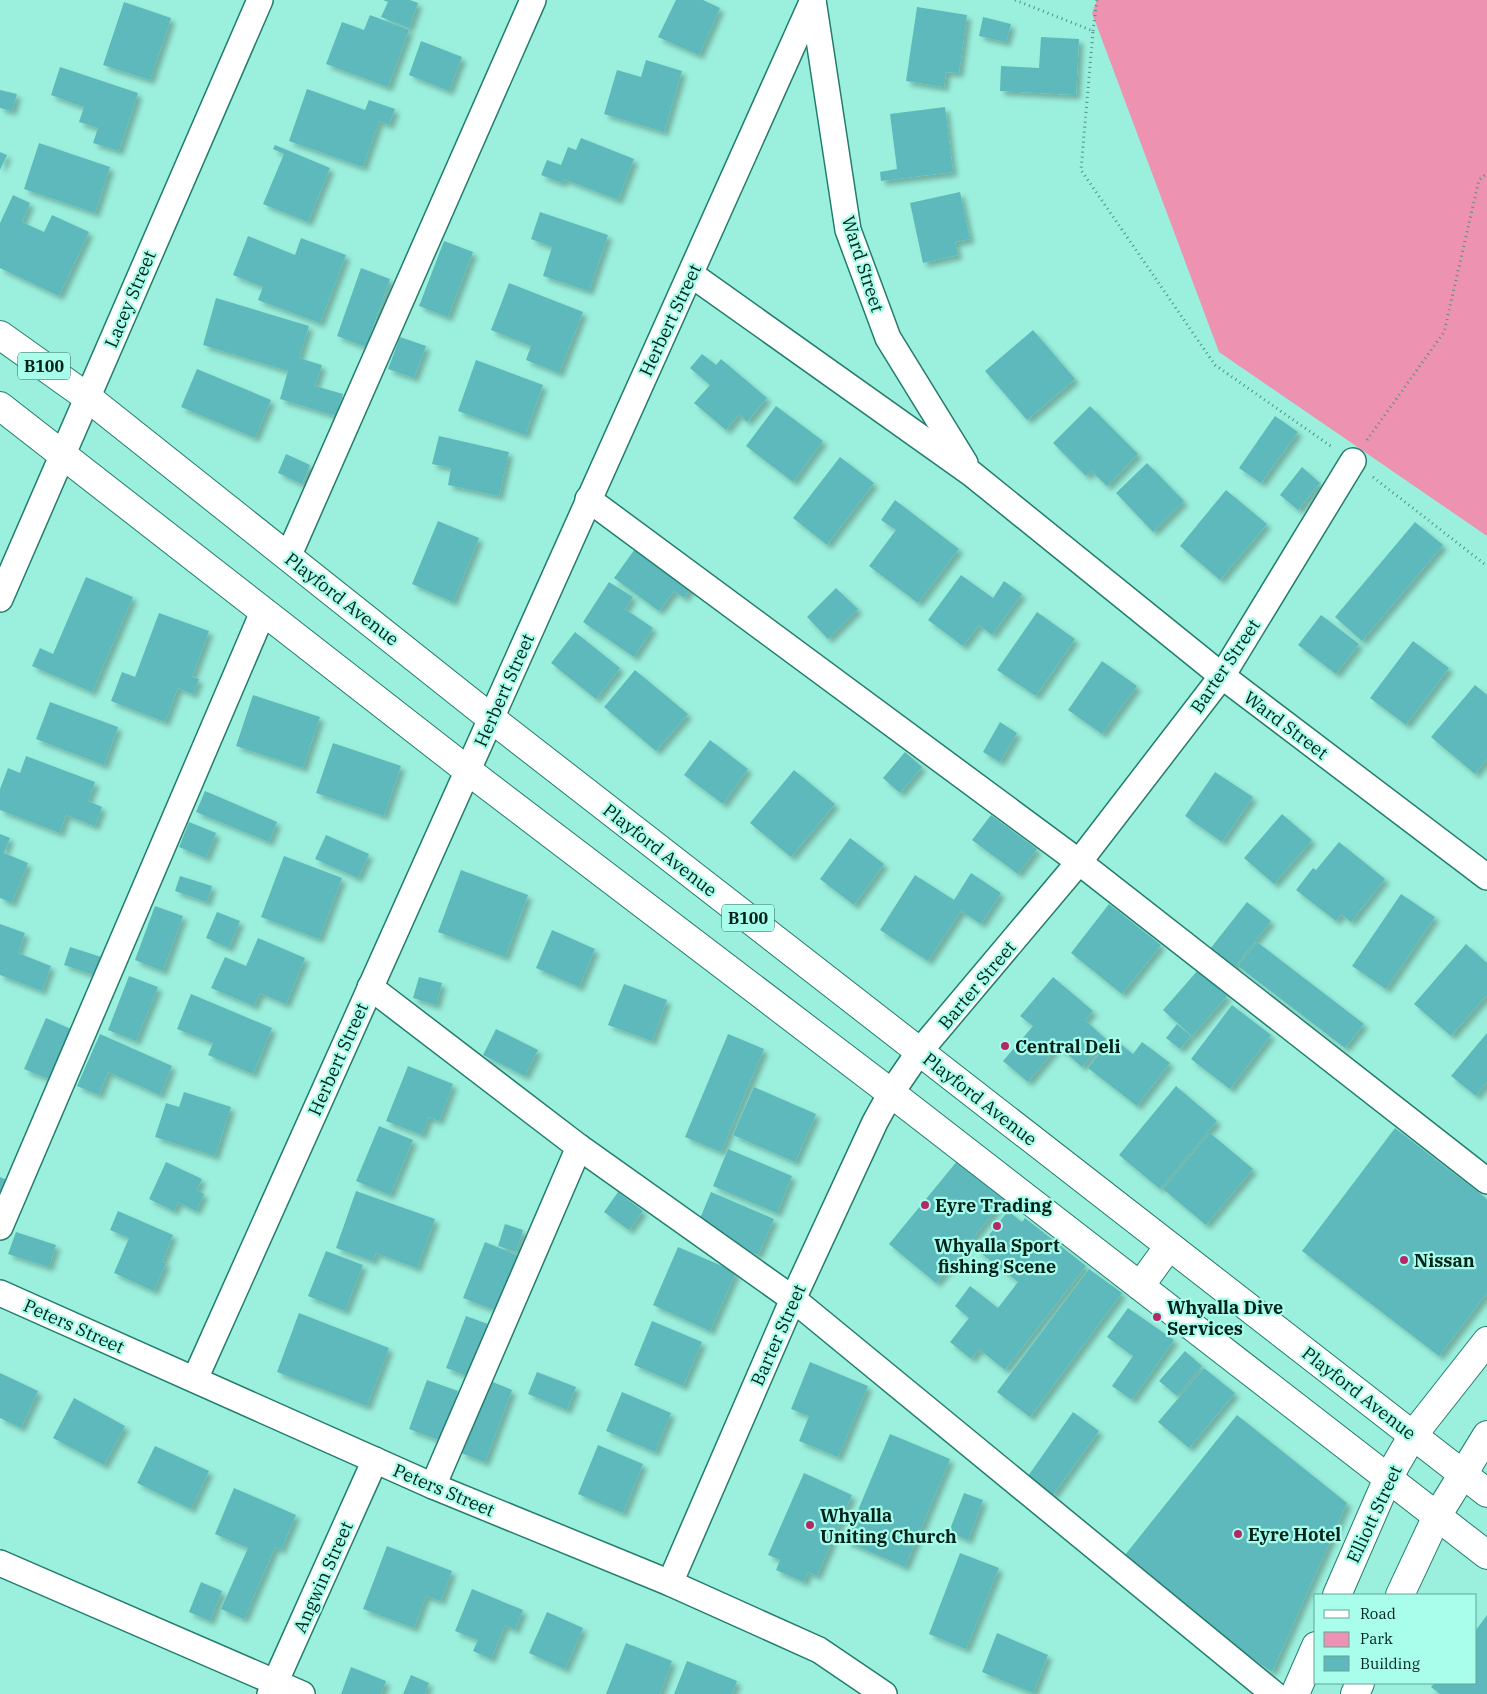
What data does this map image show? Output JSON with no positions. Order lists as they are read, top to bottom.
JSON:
{
  "streets": {
    "main road": ["B100", "Playford Avenue", "Elliott Street"],
    "street": [
      "Ward Street",
      "Lacey Street",
      "Herbert Street",
      "Barter Street",
      "Peters Street",
      "Angwin Street"
    ]
  },
  "crossings": [
    ["Ward Street", "Herbert Street"],
    ["Ward Street", "Barter Street"],
    ["Lacey Street", "B100"],
    ["Lacey Street", "Playford Avenue"],
    ["Herbert Street", "B100"],
    ["Herbert Street", "Playford Avenue"],
    ["Herbert Street", "Peters Street"],
    ["B100", "Barter Street"],
    ["B100", "Elliott Street"],
    ["Playford Avenue", "Barter Street"],
    ["Playford Avenue", "Elliott Street"],
    ["Barter Street", "Peters Street"],
    ["Peters Street", "Angwin Street"]
  ],
  "places": [
    "Central Deli",
    "Eyre Trading",
    "Whyalla Sport fishing Scene",
    "Nissan",
    "Whyalla Dive Services",
    "Whyalla Uniting Church",
    "Eyre Hotel"
  ],
  "legend": ["Road", "Park", "Building"]
}
